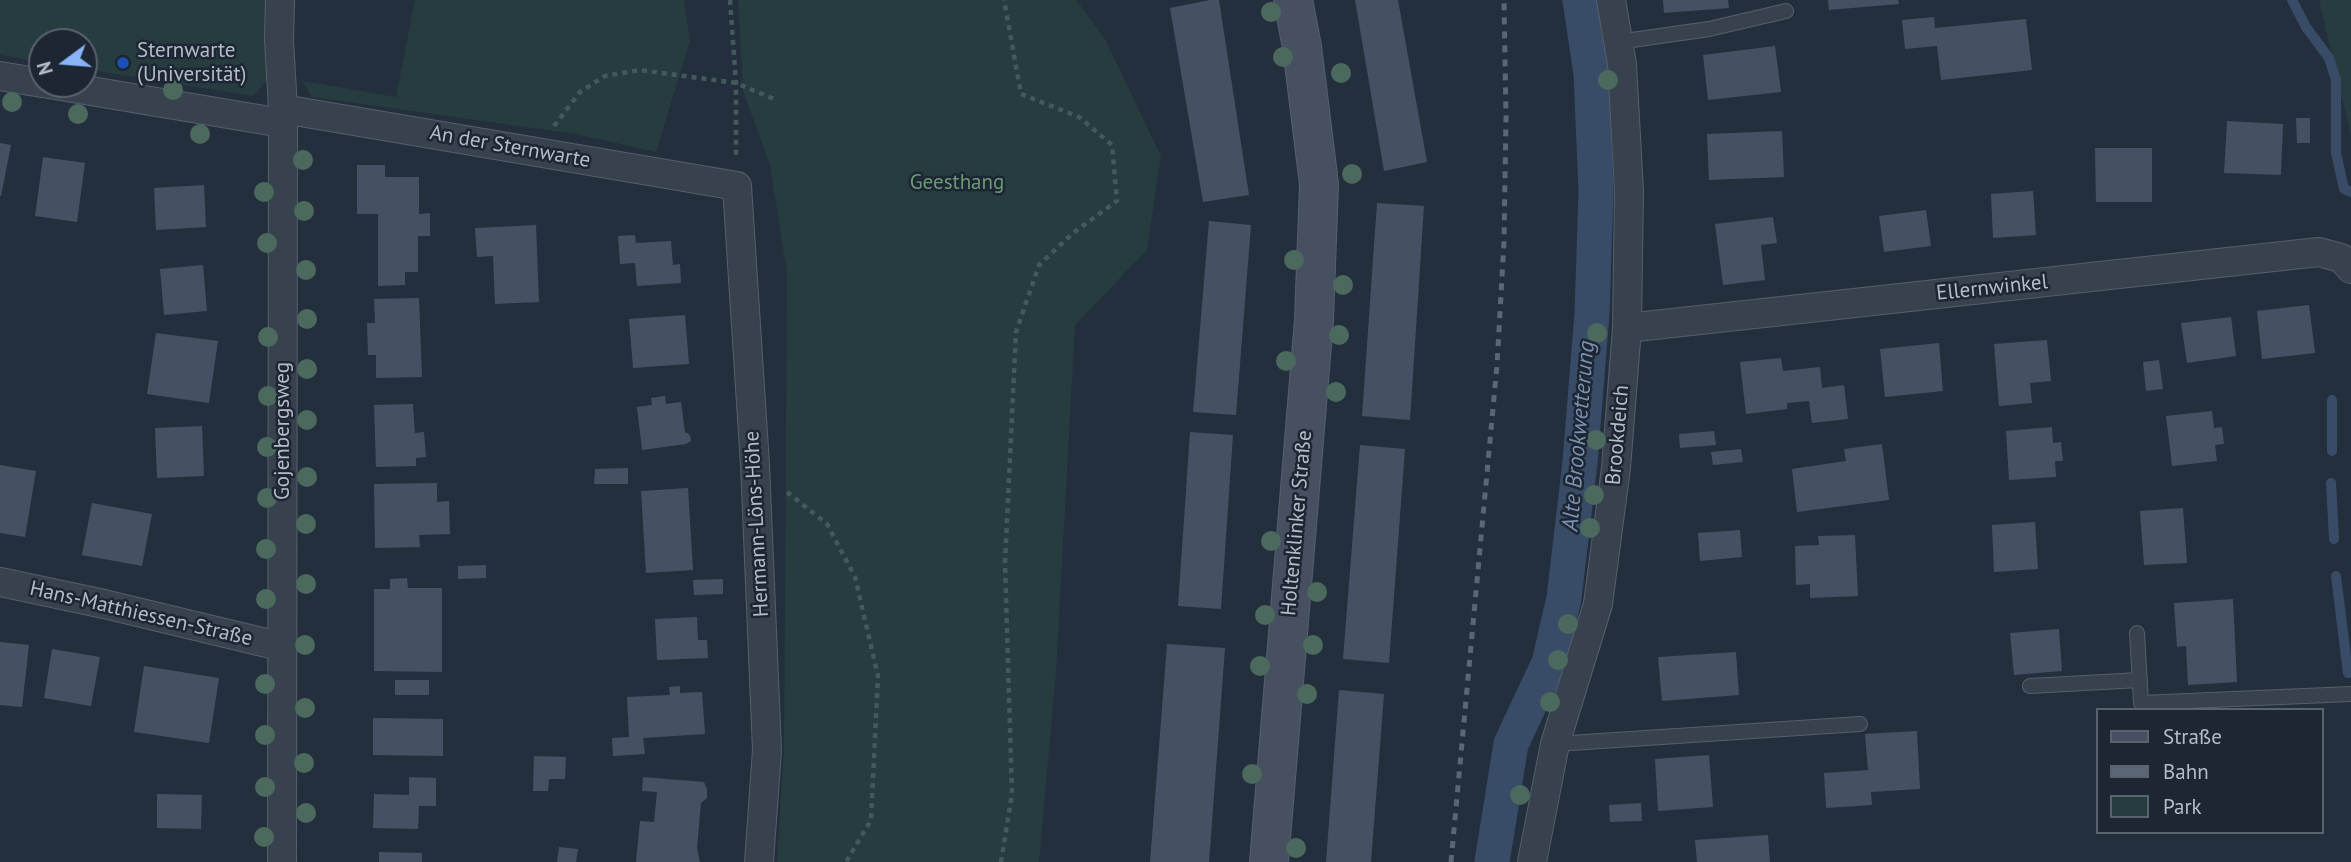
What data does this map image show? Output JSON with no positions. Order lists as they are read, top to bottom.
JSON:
{
  "streets": {
    "main road": ["Holtenklinker Straße"],
    "street": [
      "An der Sternwarte",
      "Ellernwinkel",
      "Gojenbergsweg",
      "Brookdeich",
      "Hermann-Löns-Höhe",
      "Hans-Matthiessen-Straße"
    ]
  },
  "crossings": [
    ["An der Sternwarte", "Gojenbergsweg"],
    ["An der Sternwarte", "Hermann-Löns-Höhe"],
    ["Ellernwinkel", "Brookdeich"],
    ["Gojenbergsweg", "Hans-Matthiessen-Straße"]
  ],
  "water": ["Alte Brookwetterung"],
  "parks": ["Geesthang"],
  "places": ["Sternwarte (Universität)"],
  "legend": ["Straße", "Bahn", "Park"],
  "north": "left"
}
